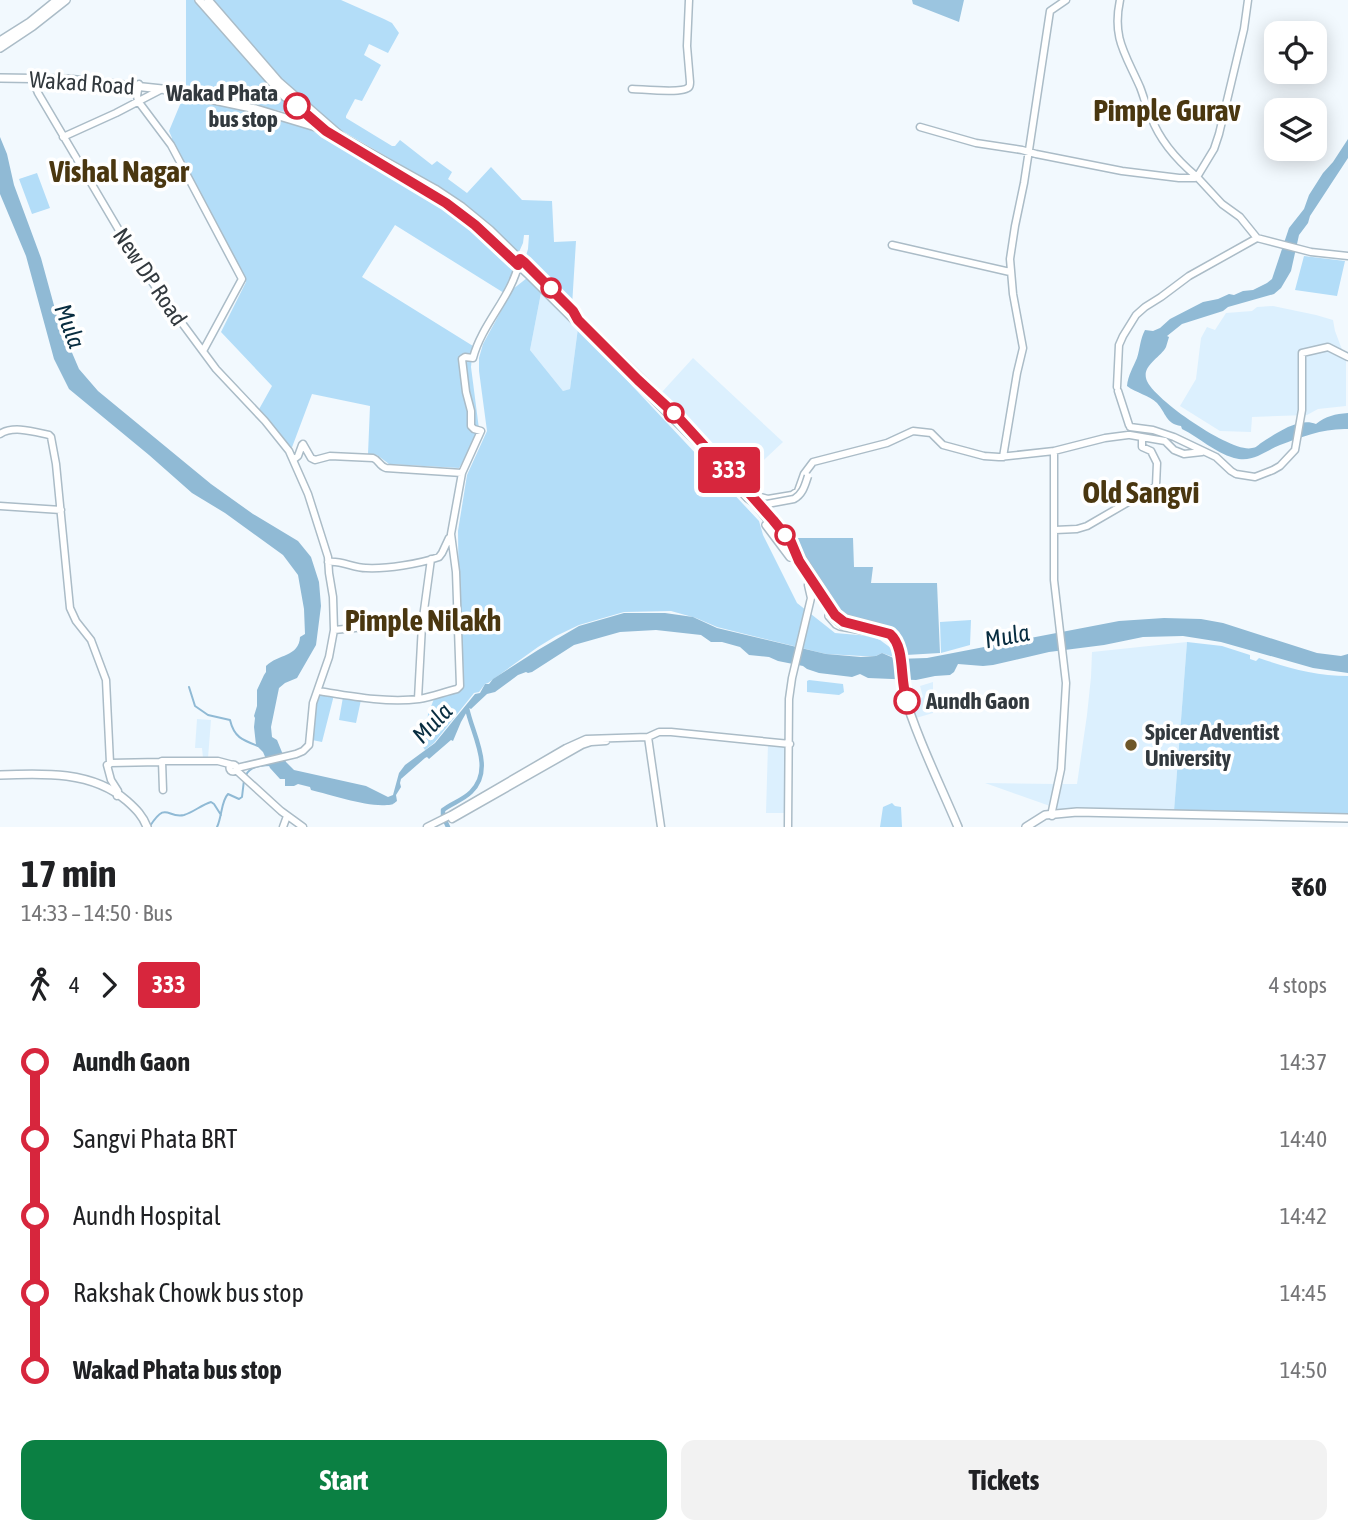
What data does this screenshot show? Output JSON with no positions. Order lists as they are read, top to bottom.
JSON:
{
  "streets": {
    "main road": ["Wakad Road"],
    "street": ["New DP Road"]
  },
  "crossings": [
    ["Wakad Road", "New DP Road"]
  ],
  "districts": [
    "Pimple Gurav",
    "Vishal Nagar",
    "Old Sangvi",
    "Pimple Nilakh"
  ],
  "water": ["Mula"],
  "places": ["Wakad Phata bus stop", "Aundh Gaon", "Spicer Adventist University"],
  "lines": ["bus line 333"],
  "page": {
    "on_map": "333",
    "heading": ["17 min", "14:33 – 14:50 · Bus", "₹60"],
    "legs": ["4", "333", "4 stops"],
    "list": [
      {
        "name": "Aundh Gaon",
        "value": "14:37"
      },
      {
        "name": "Sangvi Phata BRT",
        "value": "14:40"
      },
      {
        "name": "Aundh Hospital",
        "value": "14:42"
      },
      {
        "name": "Rakshak Chowk bus stop",
        "value": "14:45"
      },
      {
        "name": "Wakad Phata bus stop",
        "value": "14:50"
      }
    ],
    "buttons": ["Start", "Tickets"]
  }
}
